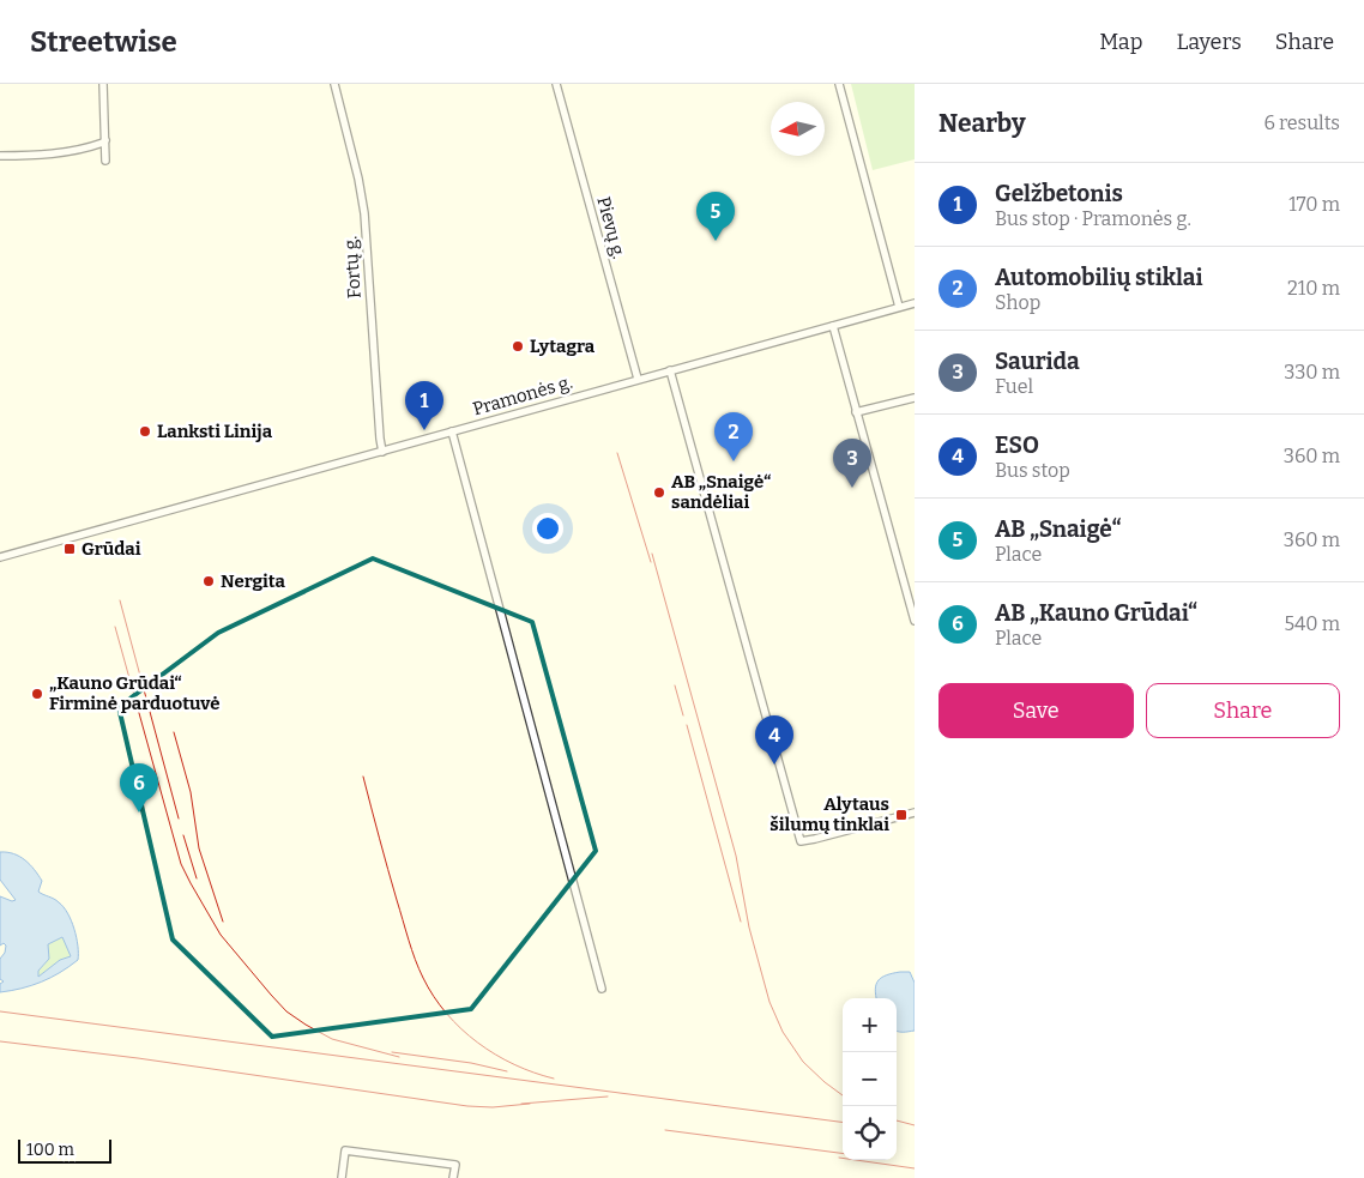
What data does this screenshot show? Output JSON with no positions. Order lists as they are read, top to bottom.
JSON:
{
  "streets": {
    "street": ["Pievų g.", "Fortų g.", "Pramonės g."]
  },
  "crossings": [
    ["Pievų g.", "Pramonės g."],
    ["Fortų g.", "Pramonės g."]
  ],
  "places": {
    "other": [
      "Lytagra",
      "Lanksti Linija",
      "AB „Snaigė“ sandėliai",
      "Nergita",
      "„Kauno Grūdai“ Firminė parduotuvė"
    ],
    "transit": ["Grūdai", "Alytaus šilumų tinklai"]
  },
  "scale_bar": "100 m",
  "north": "left",
  "page": {
    "header": "Streetwise",
    "nav": ["Map", "Layers", "Share"],
    "heading": ["Nearby", "6 results"],
    "list": [
      {
        "mark": "1",
        "name": "Gelžbetonis",
        "note": "Bus stop · Pramonės g.",
        "value": "170 m"
      },
      {
        "mark": "2",
        "name": "Automobilių stiklai",
        "note": "Shop",
        "value": "210 m"
      },
      {
        "mark": "3",
        "name": "Saurida",
        "note": "Fuel",
        "value": "330 m"
      },
      {
        "mark": "4",
        "name": "ESO",
        "note": "Bus stop",
        "value": "360 m"
      },
      {
        "mark": "5",
        "name": "AB „Snaigė“",
        "note": "Place",
        "value": "360 m"
      },
      {
        "mark": "6",
        "name": "AB „Kauno Grūdai“",
        "note": "Place",
        "value": "540 m"
      }
    ],
    "pins": [
      "5",
      "1",
      "2",
      "3",
      "4",
      "6"
    ],
    "buttons": ["Save", "Share"],
    "map_buttons": ["+", "−"],
    "scale": "100 m"
  }
}
